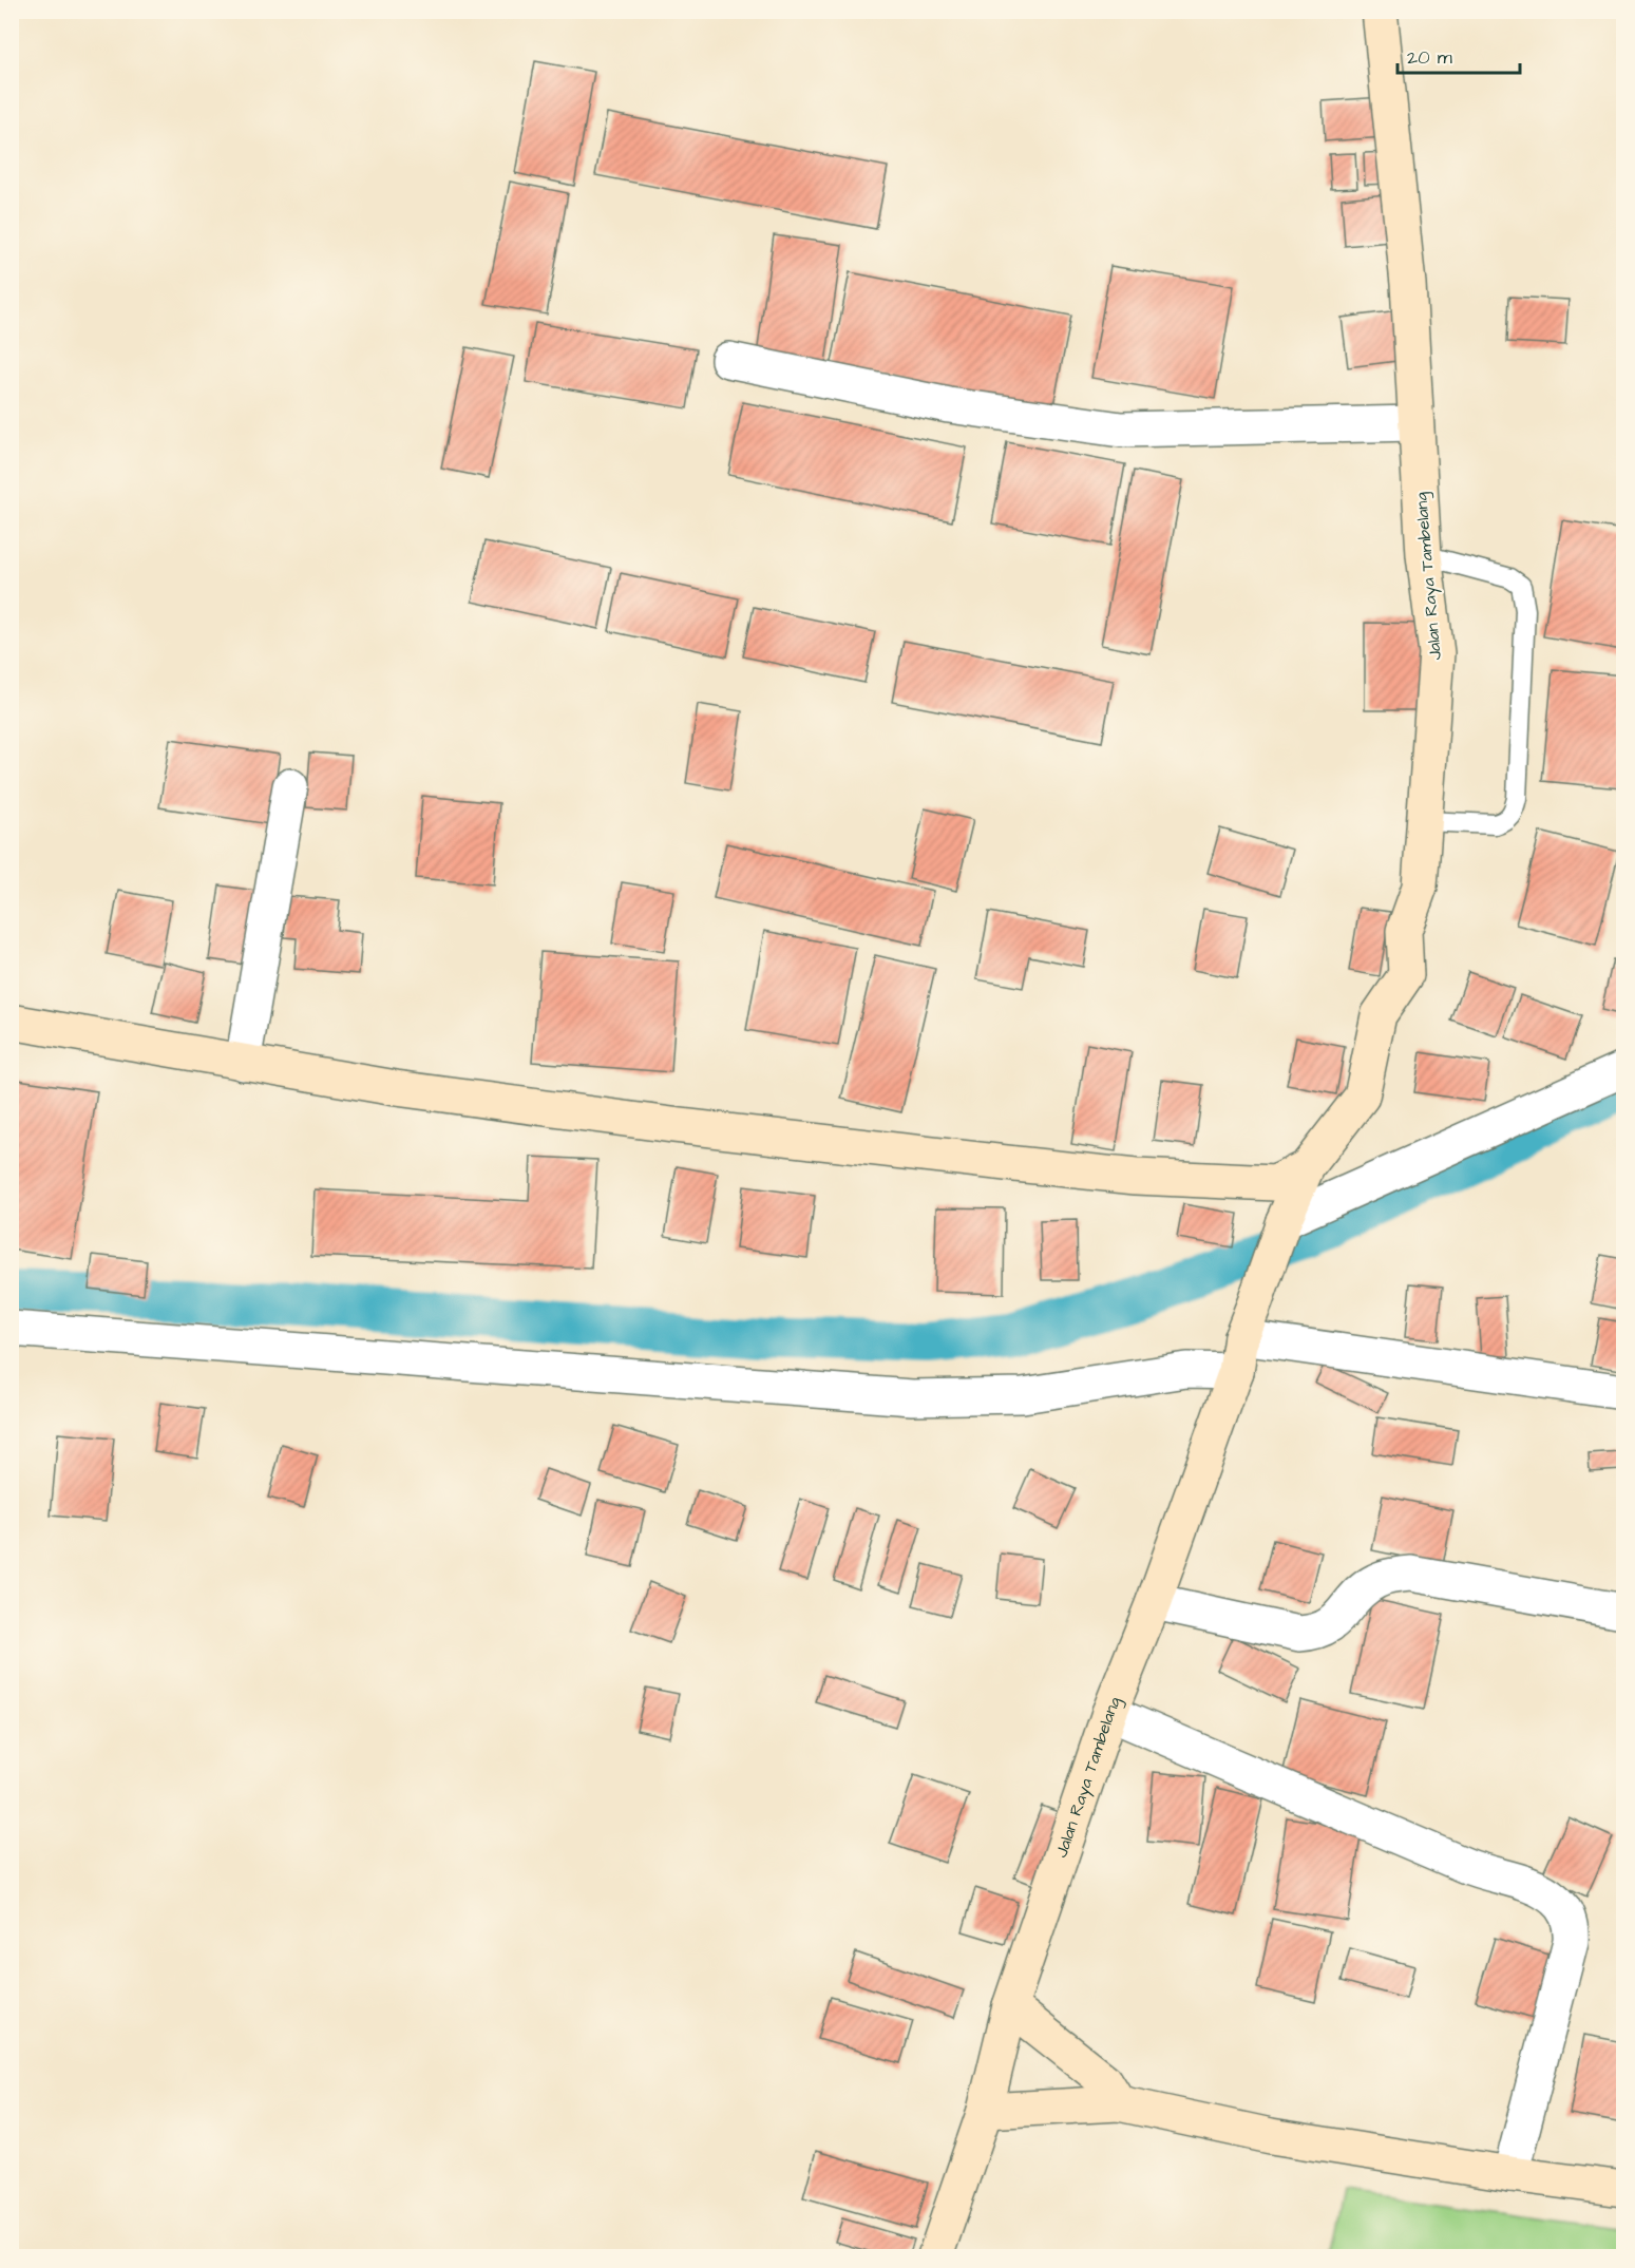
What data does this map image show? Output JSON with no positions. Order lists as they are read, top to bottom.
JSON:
{
  "streets": {
    "main road": ["Jalan Raya Tambelang"]
  },
  "scale_bar": "20 m"
}
